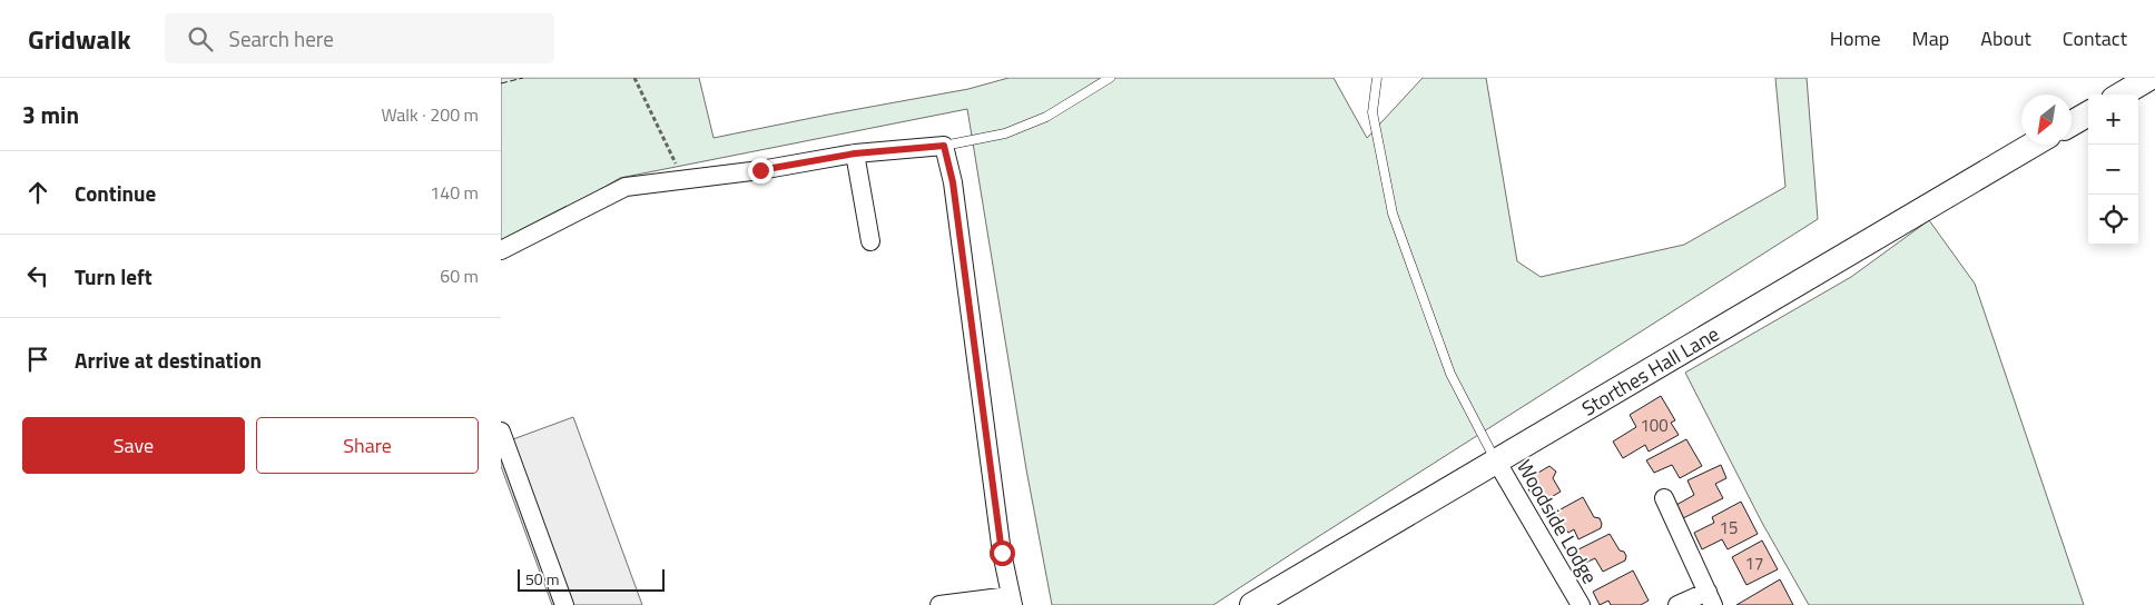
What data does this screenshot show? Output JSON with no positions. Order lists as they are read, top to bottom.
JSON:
{
  "streets": {
    "street": ["Storthes Hall Lane", "Woodside Lodge"]
  },
  "crossings": [
    ["Storthes Hall Lane", "Woodside Lodge"]
  ],
  "house_numbers": ["100", "15", "17"],
  "scale_bar": "50 m",
  "north": "bottom left",
  "page": {
    "header": "Gridwalk",
    "search": "Search here",
    "nav": [
      "Home",
      "Map",
      "About",
      "Contact"
    ],
    "heading": ["3 min", "Walk · 200 m"],
    "map_buttons": ["+", "−"],
    "list": [
      ["Continue", "140 m"],
      ["Turn left", "60 m"],
      "Arrive at destination"
    ],
    "buttons": ["Save", "Share"],
    "scale": "50 m"
  }
}
